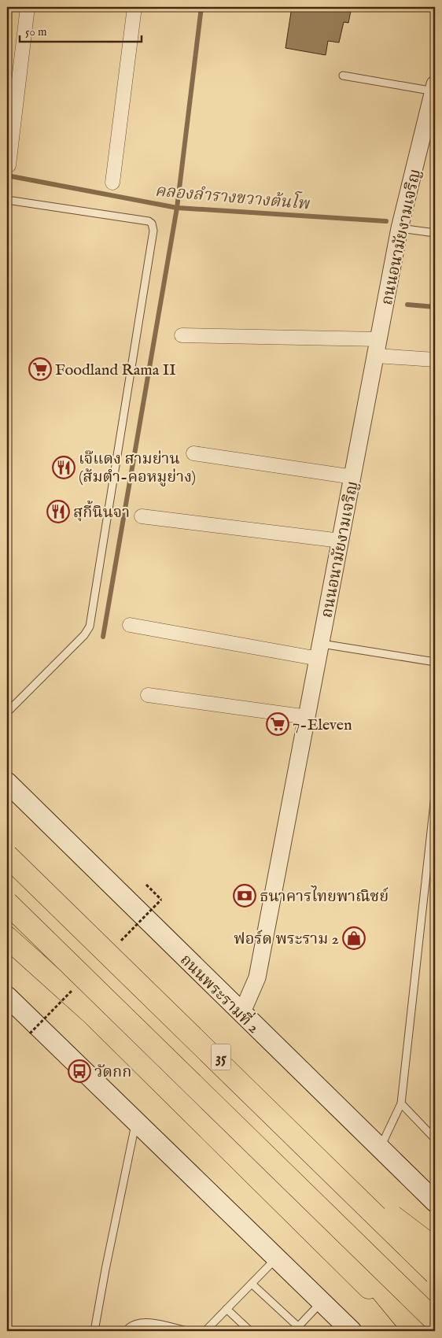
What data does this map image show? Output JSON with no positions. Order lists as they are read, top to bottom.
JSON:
{
  "streets": {
    "highway": ["35"],
    "main road": ["ถนนพระรามที่ 2"],
    "street": ["ถนนอนามัยงามเจริญ"]
  },
  "crossings": [
    ["ถนนอนามัยงามเจริญ", "ถนนพระรามที่ 2"]
  ],
  "water": ["คลองลำรางขวางต้นโพ"],
  "places": {
    "supermarket": ["Foodland Rama II", "7-Eleven"],
    "restaurant": ["เจ๊แดง สามย่าน (ส้มตำ-คอหมูย่าง)", "สุกี้นินจา"],
    "bank": ["ธนาคารไทยพาณิชย์"],
    "shop": ["ฟอร์ด พระราม 2"],
    "bus stop": ["วัดกก"]
  },
  "scale_bar": "50 m"
}
